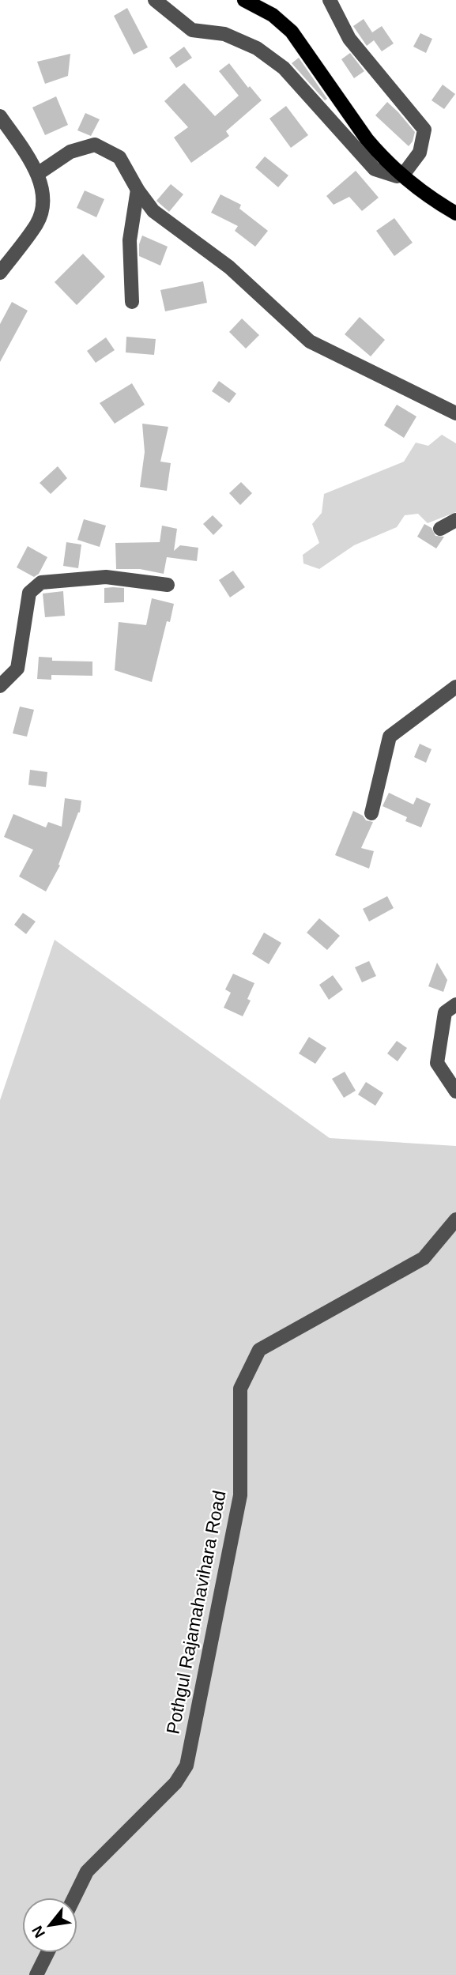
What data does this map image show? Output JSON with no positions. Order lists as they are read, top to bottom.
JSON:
{
  "streets": {
    "street": ["Pothgul Rajamahavihara Road"]
  },
  "north": "bottom left"
}
